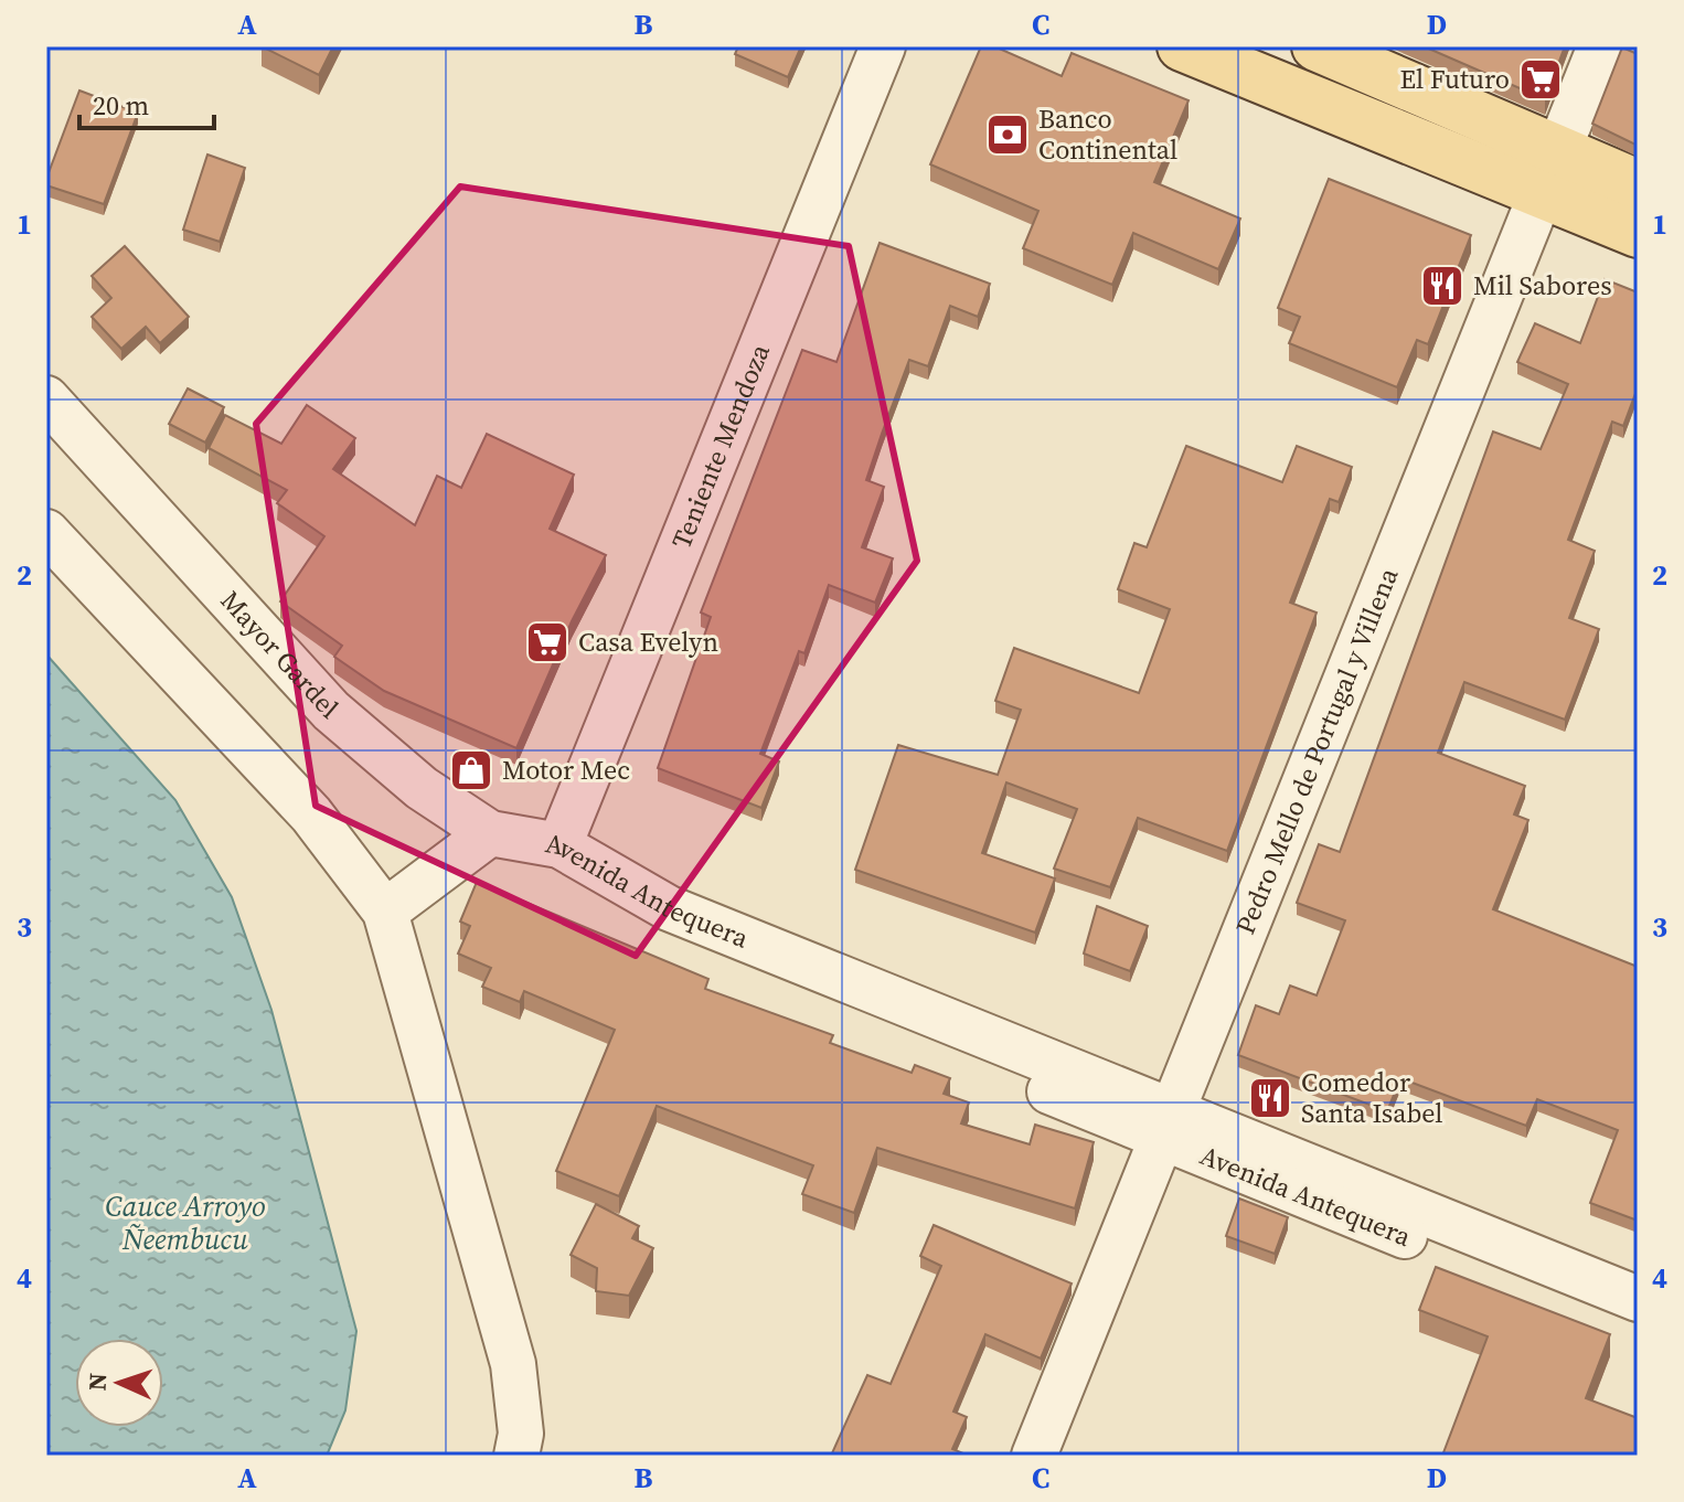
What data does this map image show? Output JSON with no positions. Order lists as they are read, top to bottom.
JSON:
{
  "streets": {
    "street": [
      "Teniente Mendoza",
      "Mayor Gardel",
      "Pedro Mello de Portugal y Villena",
      "Avenida Antequera"
    ]
  },
  "crossings": [
    ["Teniente Mendoza", "Mayor Gardel"],
    ["Teniente Mendoza", "Avenida Antequera"],
    ["Mayor Gardel", "Avenida Antequera"],
    ["Pedro Mello de Portugal y Villena", "Avenida Antequera"]
  ],
  "water": ["Cauce Arroyo Ñeembucu"],
  "places": {
    "supermarket": ["El Futuro", "Casa Evelyn"],
    "bank": ["Banco Continental"],
    "restaurant": ["Mil Sabores", "Comedor Santa Isabel"],
    "shop": ["Motor Mec"]
  },
  "scale_bar": "20 m",
  "north": "left",
  "grid": {
    "columns": [
      "A",
      "B",
      "C",
      "D"
    ],
    "rows": [
      "1",
      "2",
      "3",
      "4"
    ]
  }
}
